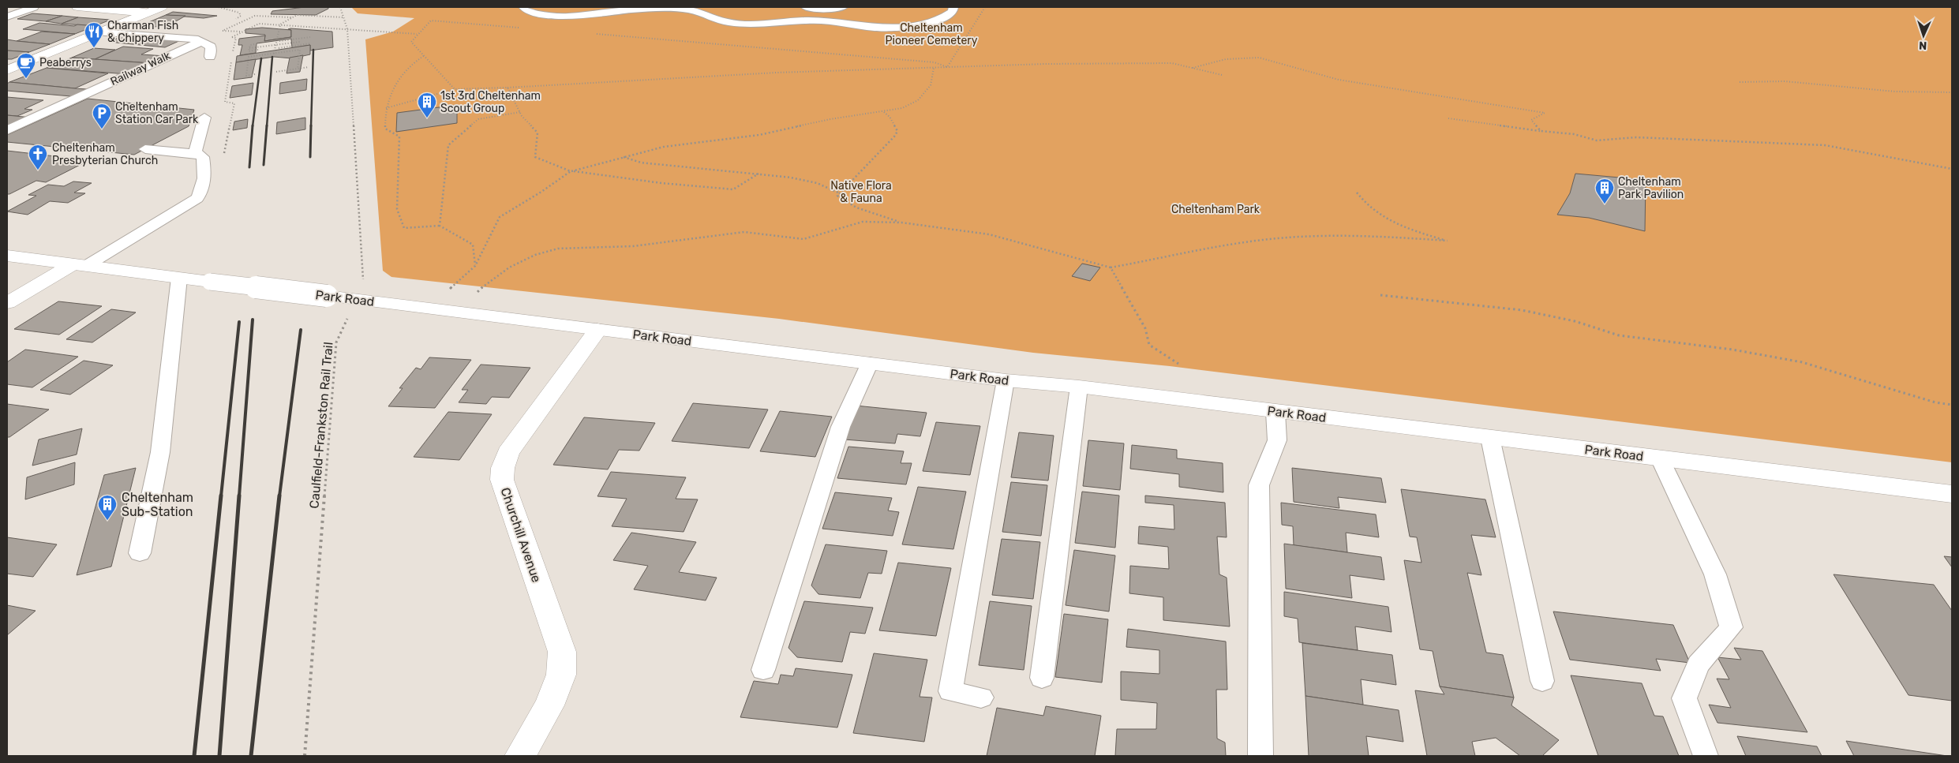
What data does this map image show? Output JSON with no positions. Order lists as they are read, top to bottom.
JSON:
{
  "streets": {
    "street": ["Park Road", "Churchill Avenue"],
    "lane": ["Railway Walk"],
    "path": ["Caulfield-Frankston Rail Trail"]
  },
  "crossings": [
    ["Park Road", "Caulfield-Frankston Rail Trail"],
    ["Park Road", "Churchill Avenue"]
  ],
  "parks": ["Cheltenham Pioneer Cemetery", "Native Flora & Fauna", "Cheltenham Park"],
  "places": {
    "restaurant": ["Charman Fish & Chippery"],
    "cafe": ["Peaberrys"],
    "building": ["1st 3rd Cheltenham Scout Group", "Cheltenham Park Pavilion", "Cheltenham Sub-Station"],
    "parking": ["Cheltenham Station Car Park"],
    "church": ["Cheltenham Presbyterian Church"]
  },
  "north": "bottom"
}
